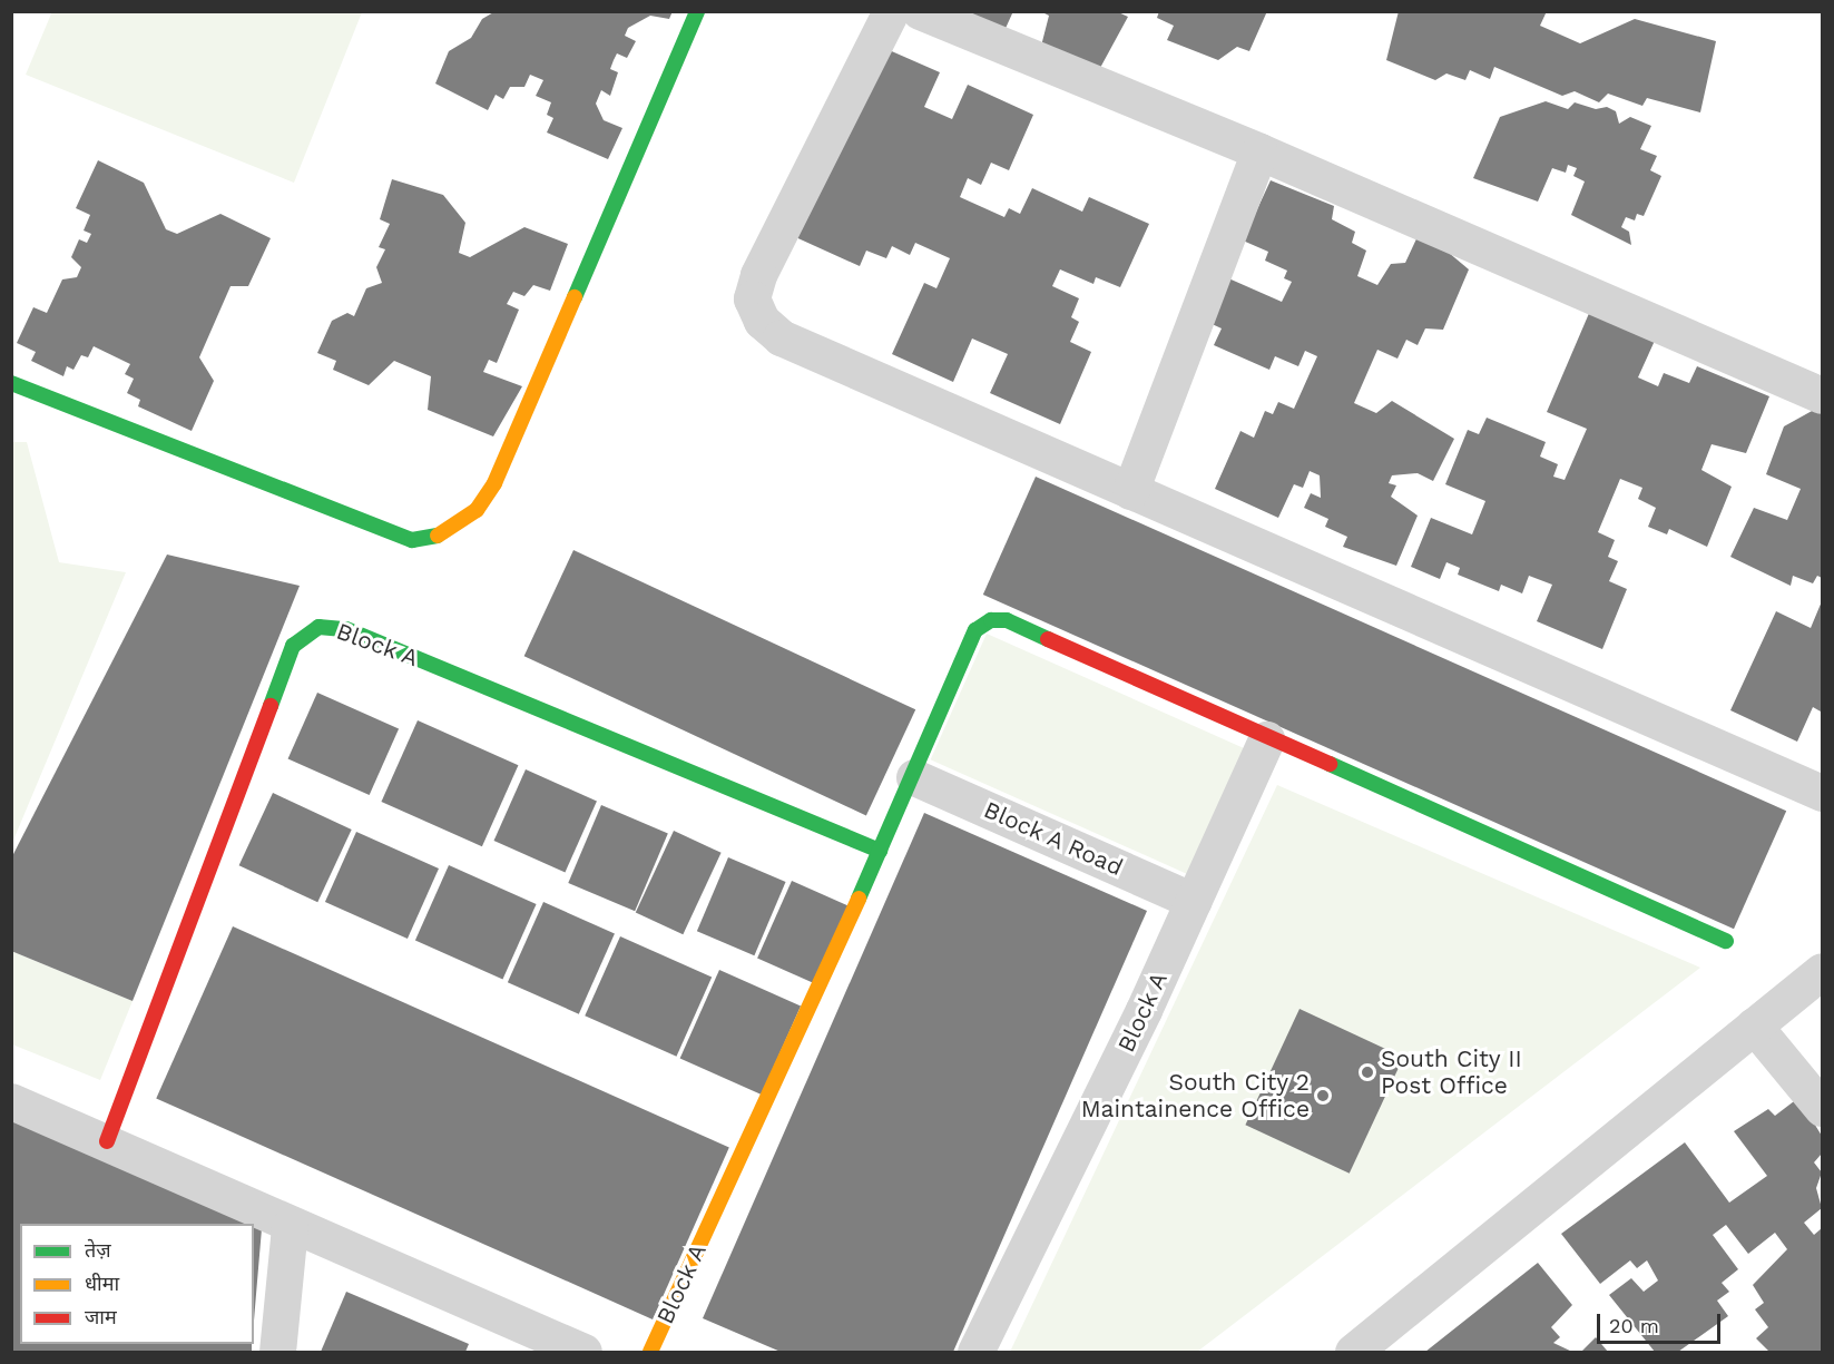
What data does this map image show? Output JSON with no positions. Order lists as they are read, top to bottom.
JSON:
{
  "streets": {
    "street": ["Block A", "Block A Road"]
  },
  "crossings": [
    ["Block A", "Block A Road"]
  ],
  "places": ["South City II Post Office", "South City 2 Maintainence Office"],
  "legend": ["तेज़", "धीमा", "जाम"],
  "scale_bar": "20 m"
}
